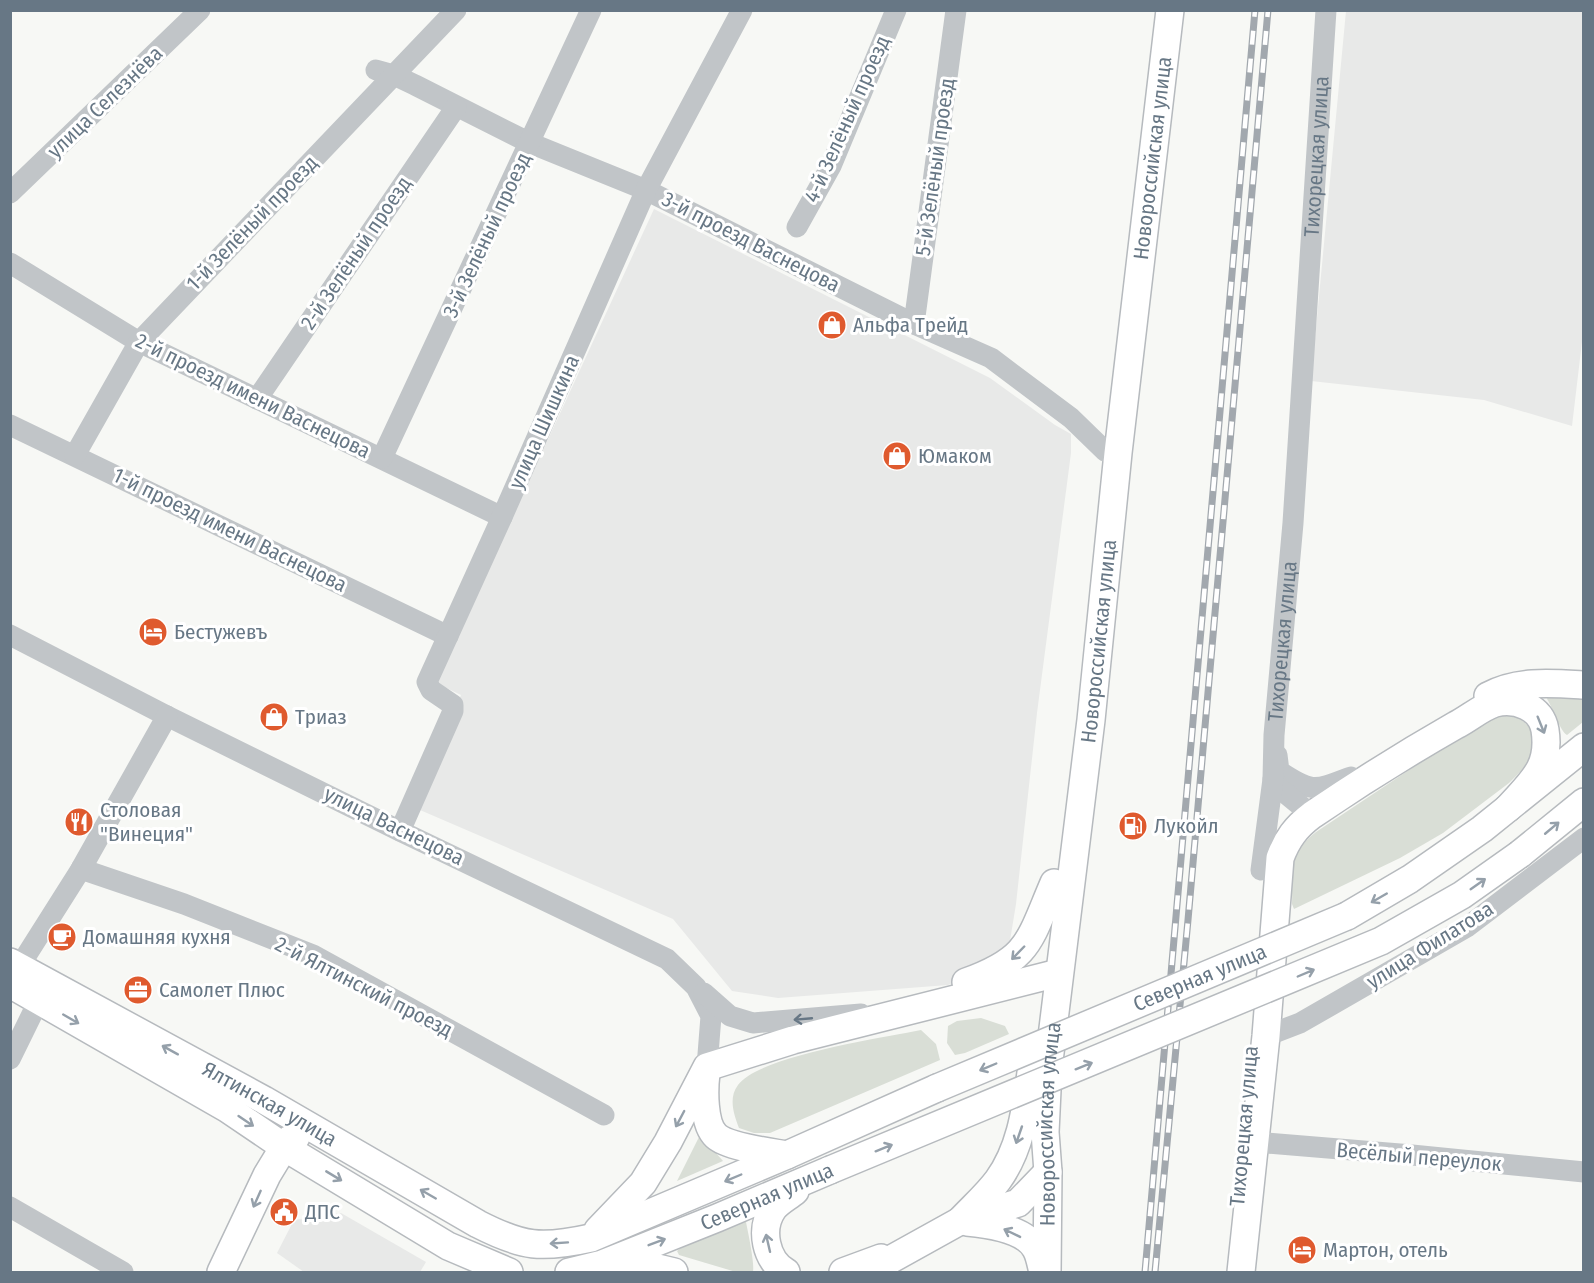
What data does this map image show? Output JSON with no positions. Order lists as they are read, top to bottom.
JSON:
{
  "streets": {
    "main road": [
      "Тихорецкая улица",
      "Новороссийская улица",
      "Северная улица",
      "Ялтинская улица"
    ],
    "street": [
      "улица Селезнёва",
      "4-й Зелёный проезд",
      "5-й Зелёный проезд",
      "1-й Зелёный проезд",
      "3-й Зелёный проезд",
      "3-й проезд Васнецова",
      "2-й Зелёный проезд",
      "2-й проезд имени Васнецова",
      "улица Шишкина",
      "1-й проезд имени Васнецова",
      "улица Васнецова",
      "улица Филатова",
      "2-й Ялтинский проезд",
      "Весёлый переулок"
    ]
  },
  "crossings": [
    ["Тихорецкая улица", "улица Филатова"],
    ["Тихорецкая улица", "Весёлый переулок"],
    ["Новороссийская улица", "3-й проезд Васнецова"],
    ["5-й Зелёный проезд", "3-й проезд Васнецова"],
    ["1-й Зелёный проезд", "3-й проезд Васнецова"],
    ["1-й Зелёный проезд", "2-й проезд имени Васнецова"],
    ["1-й Зелёный проезд", "1-й проезд имени Васнецова"],
    ["3-й Зелёный проезд", "3-й проезд Васнецова"],
    ["3-й Зелёный проезд", "2-й проезд имени Васнецова"],
    ["3-й проезд Васнецова", "2-й Зелёный проезд"],
    ["3-й проезд Васнецова", "улица Шишкина"],
    ["2-й Зелёный проезд", "2-й проезд имени Васнецова"],
    ["2-й проезд имени Васнецова", "улица Шишкина"],
    ["улица Шишкина", "1-й проезд имени Васнецова"],
    ["улица Шишкина", "улица Васнецова"],
    ["улица Васнецова", "Северная улица"],
    ["Северная улица", "Ялтинская улица"]
  ],
  "places": {
    "shop": ["Альфа Трейд", "Юмаком", "Триаз"],
    "hotel": ["Бестужевъ", "Мартон, отель"],
    "restaurant": ["Столовая \"Винеция\""],
    "fuel station": ["Лукойл"],
    "cafe": ["Домашняя кухня"],
    "office": ["Самолет Плюс"],
    "public building": ["ДПС"]
  }
}
